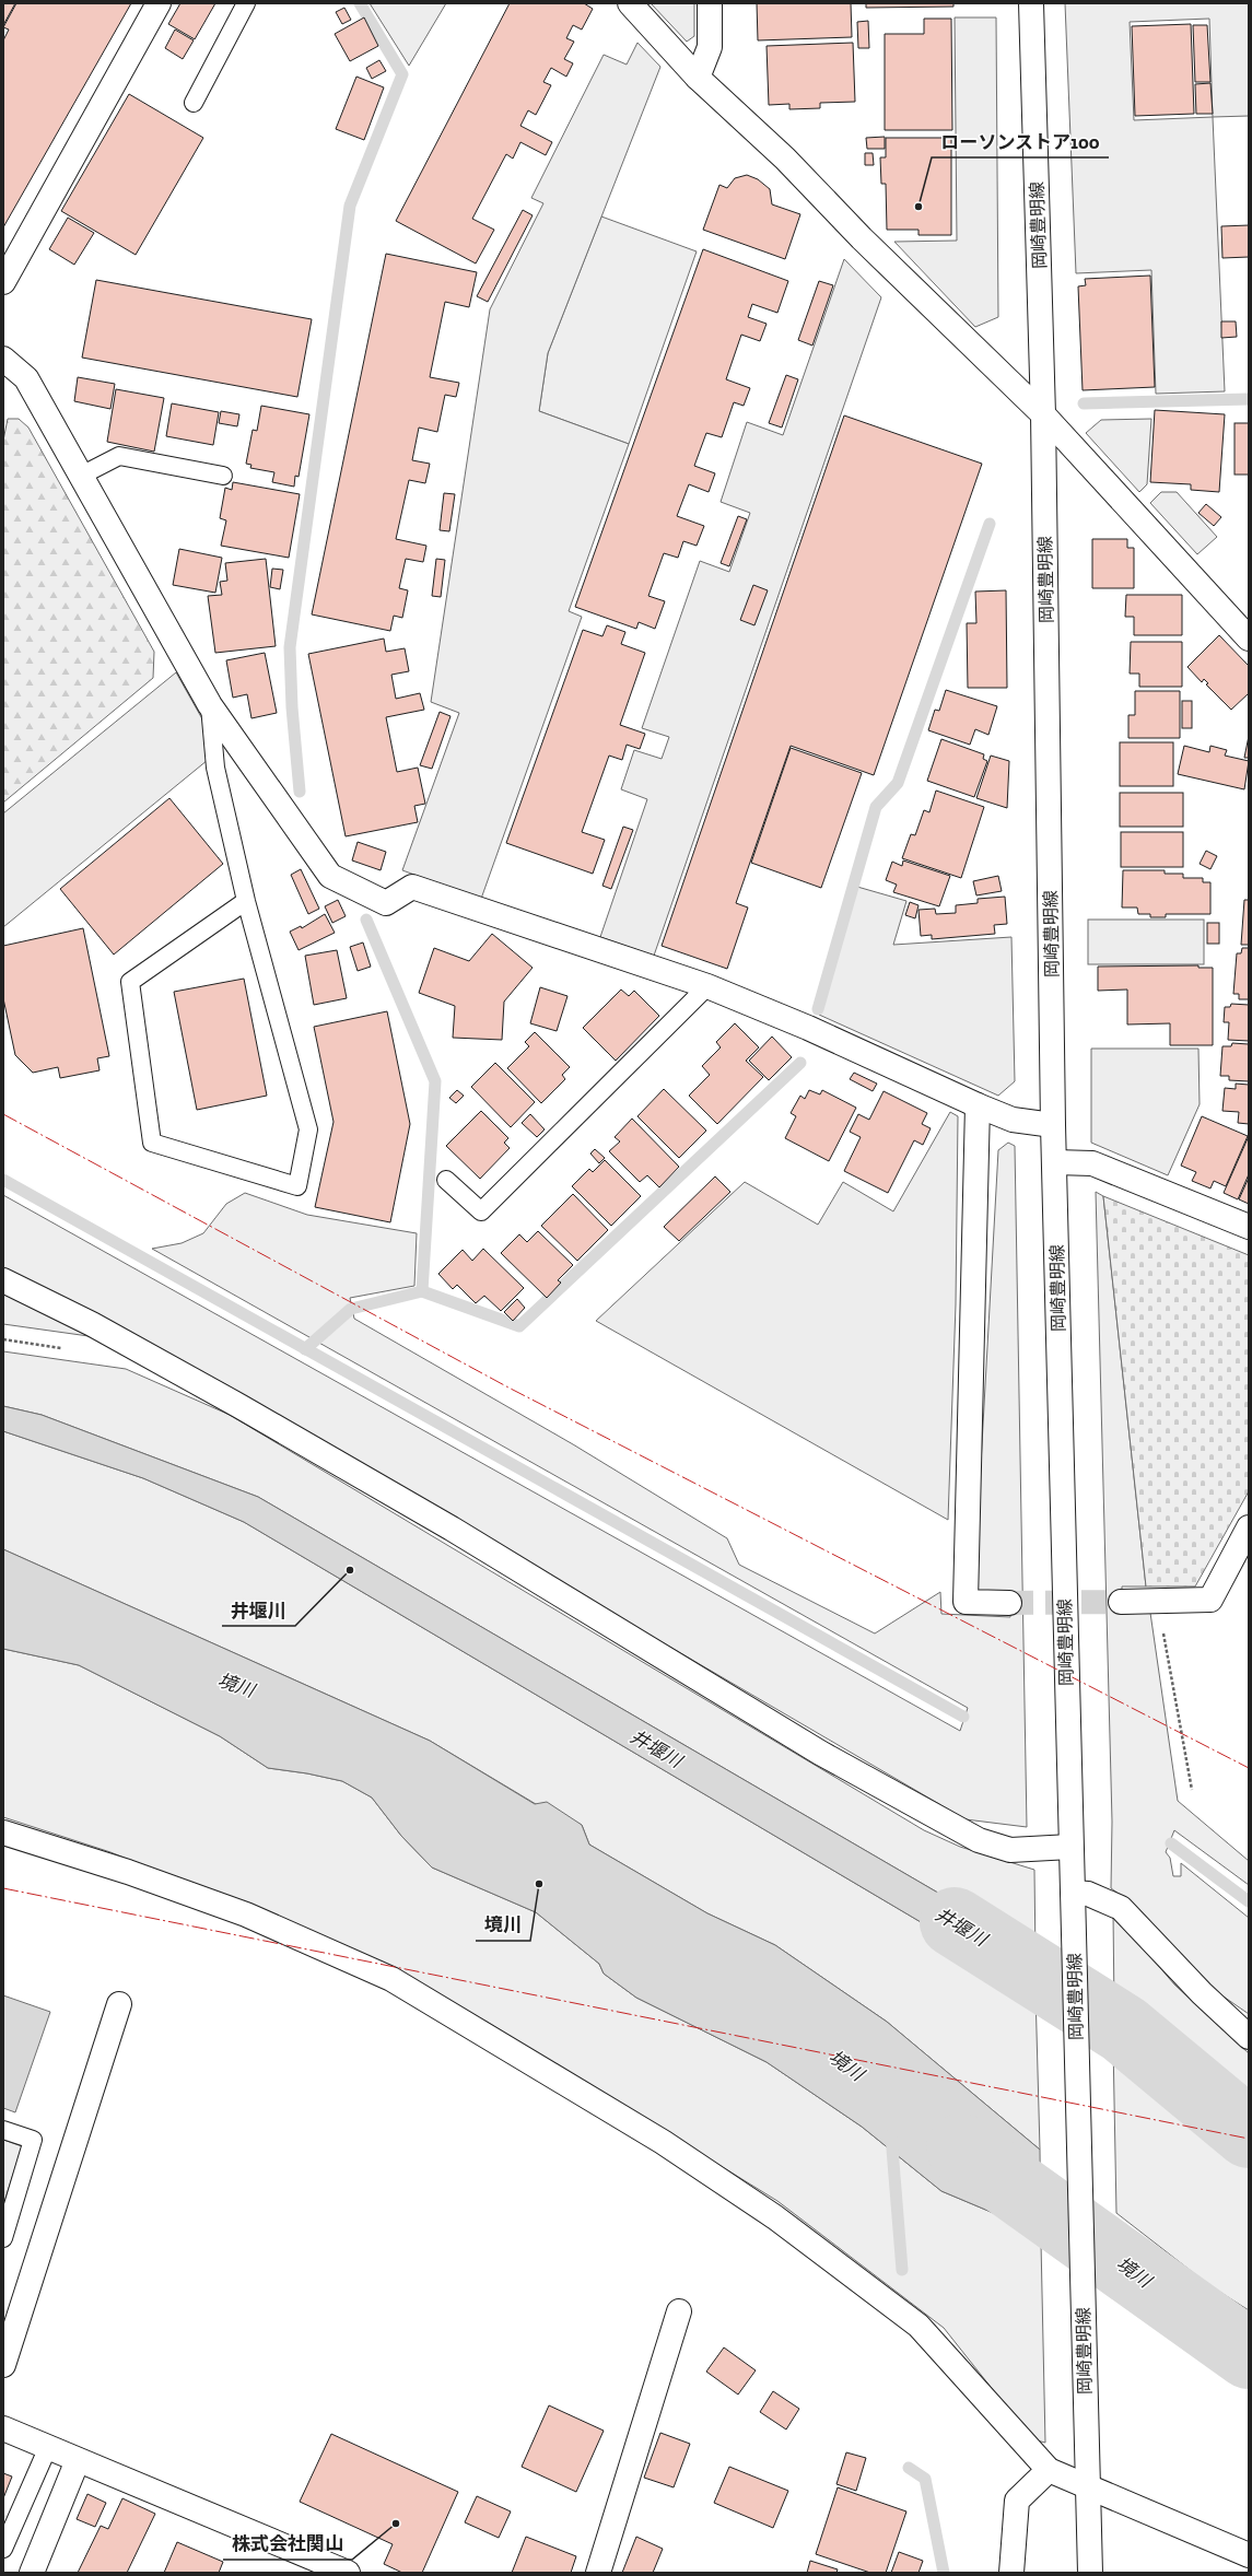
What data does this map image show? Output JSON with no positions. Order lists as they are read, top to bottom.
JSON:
{
  "streets": {
    "street": ["岡崎豊明線"]
  },
  "water": ["境川", "井堰川"],
  "places": [
    "ローソンストア100",
    "井堰川",
    "境川",
    "株式会社関山"
  ]
}
